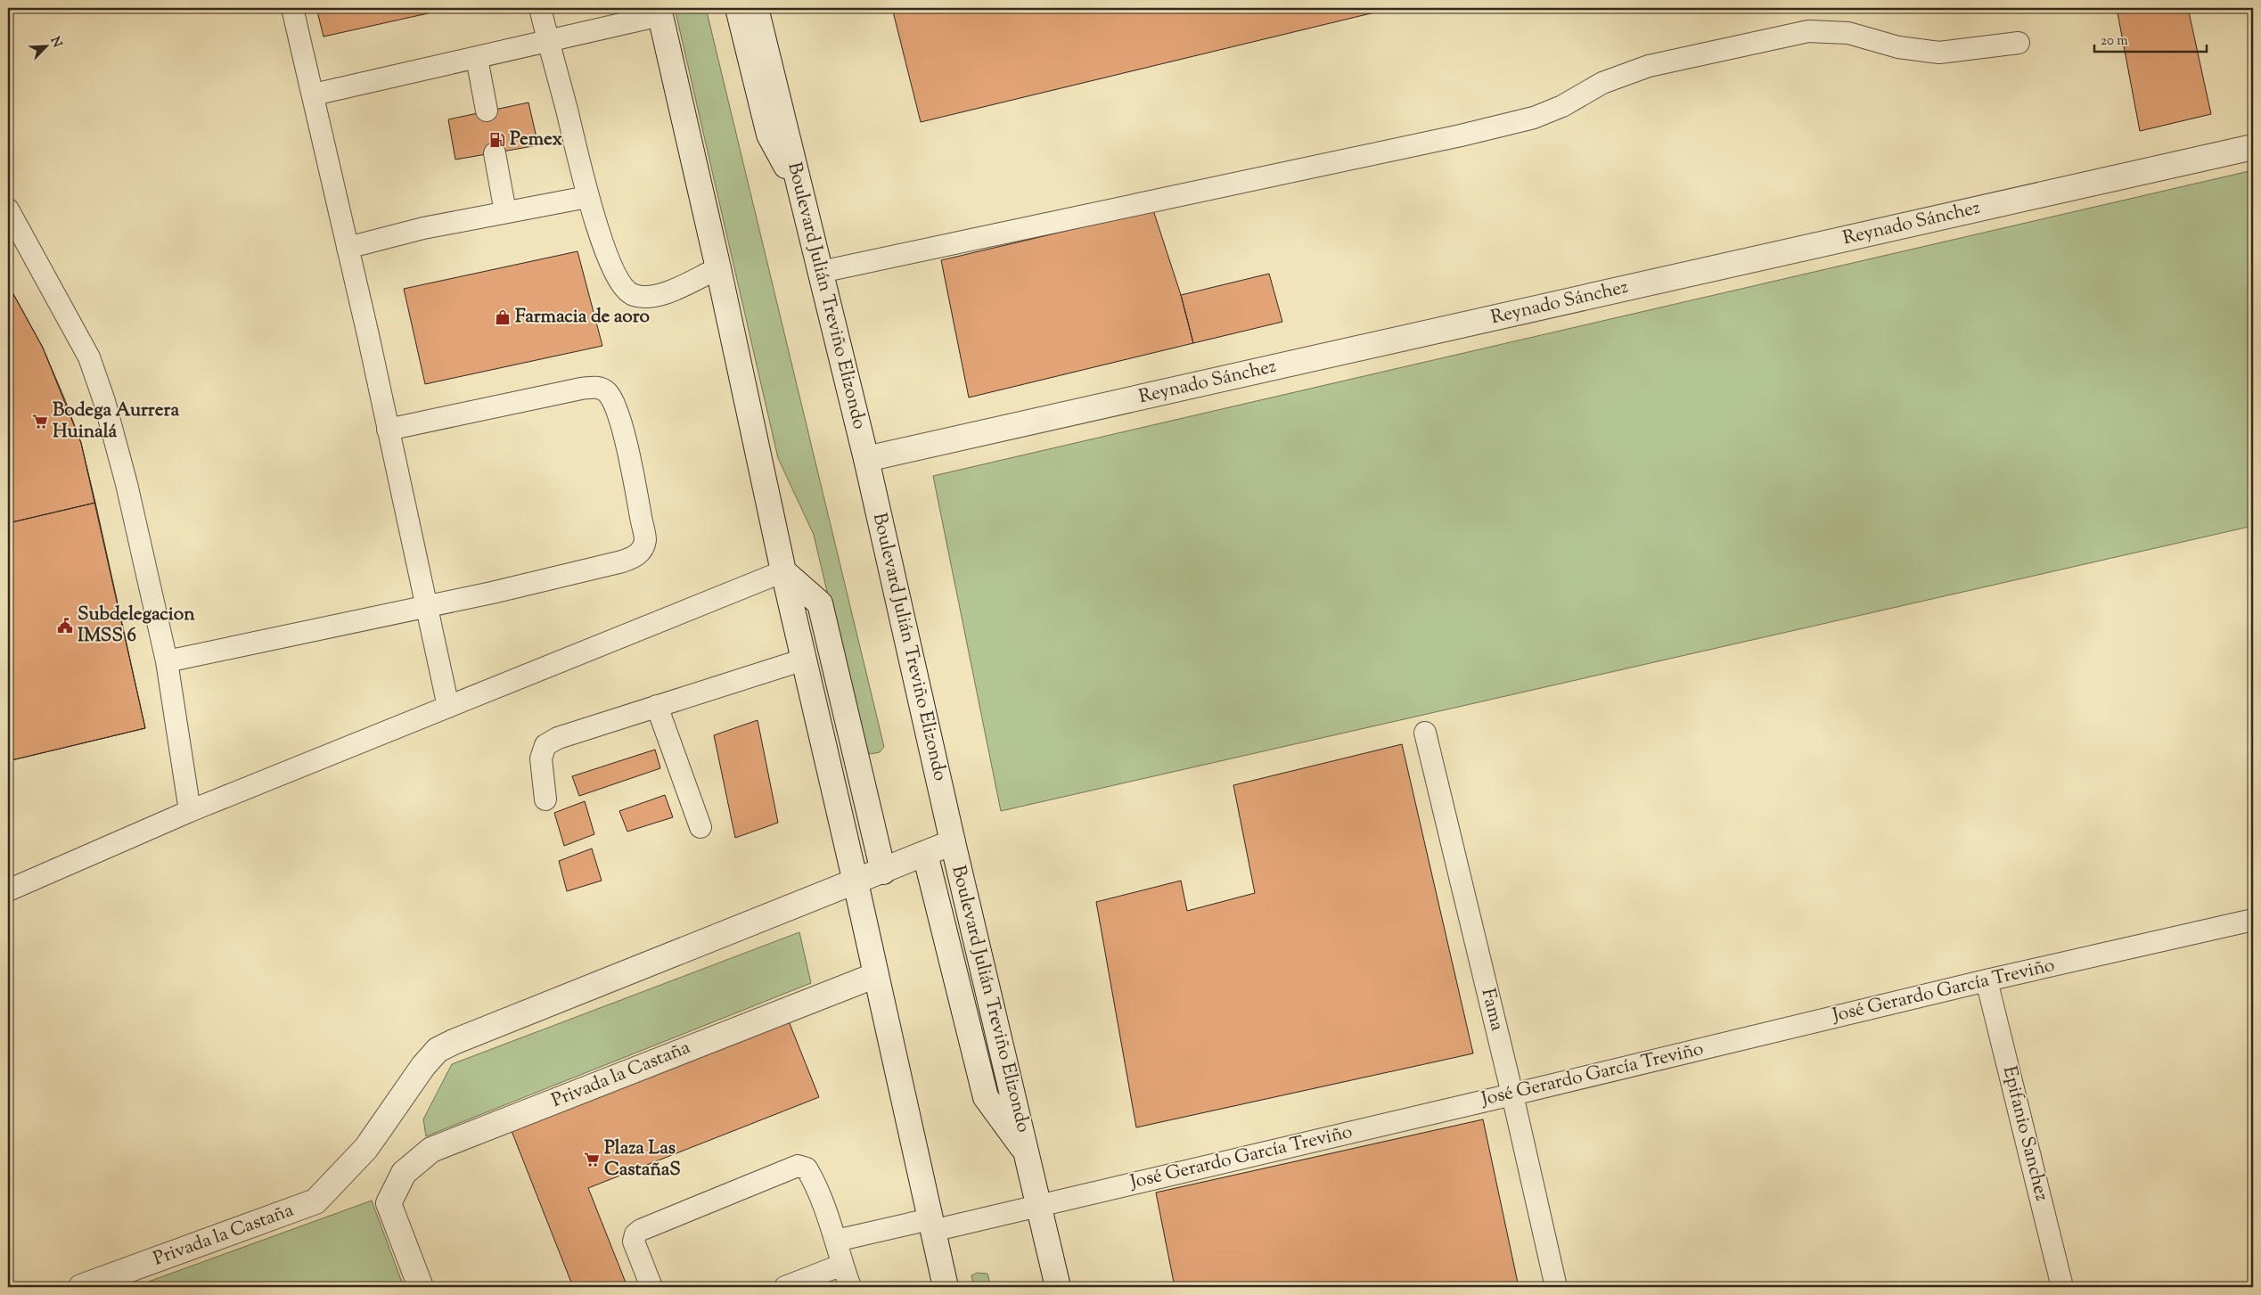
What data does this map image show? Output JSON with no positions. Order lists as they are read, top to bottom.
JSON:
{
  "streets": {
    "main road": ["Reynado Sánchez", "Boulevard Julián Treviño Elizondo", "Privada la Castaña"],
    "lane": ["José Gerardo García Treviño", "Fama", "Epifanio Sanchez"]
  },
  "crossings": [
    ["Reynado Sánchez", "Boulevard Julián Treviño Elizondo"],
    ["Boulevard Julián Treviño Elizondo", "José Gerardo García Treviño"],
    ["José Gerardo García Treviño", "Fama"],
    ["José Gerardo García Treviño", "Epifanio Sanchez"]
  ],
  "places": {
    "fuel station": ["Pemex"],
    "shop": ["Farmacia de aoro"],
    "supermarket": ["Bodega Aurrera Huinalá", "Plaza Las CastañaS"],
    "public building": ["Subdelegacion IMSS 6"]
  },
  "scale_bar": "20 m",
  "north": "top right"
}
